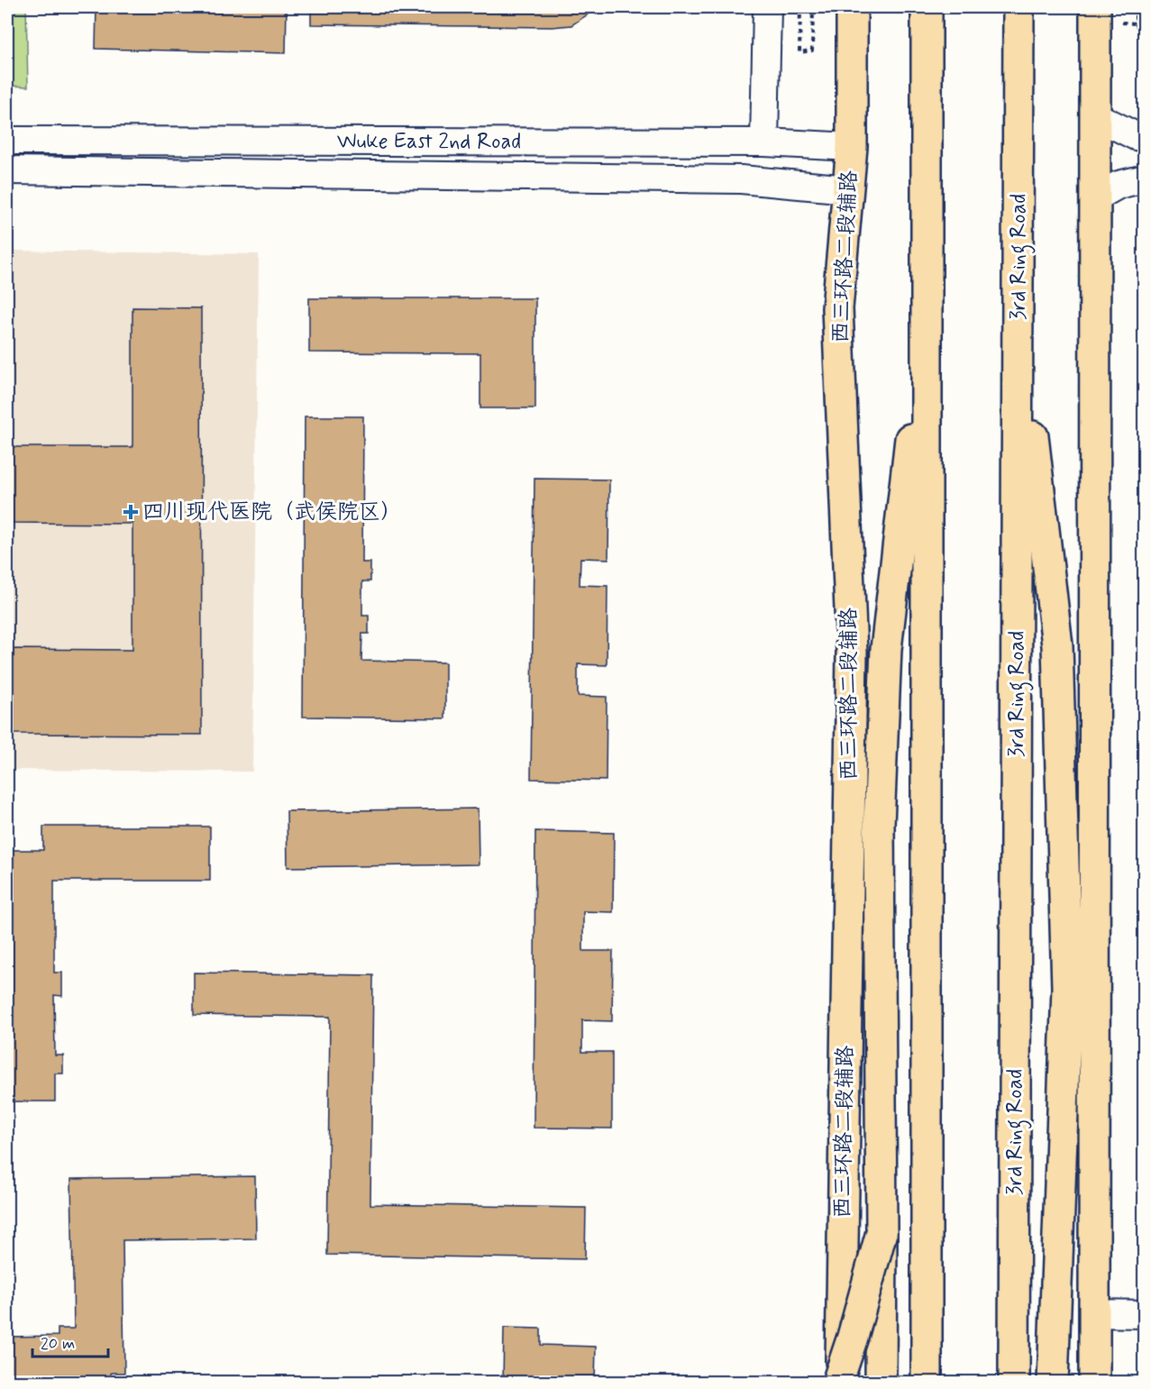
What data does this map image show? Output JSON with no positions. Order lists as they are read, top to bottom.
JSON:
{
  "streets": {
    "main road": ["西三环路二段辅路", "3rd Ring Road"],
    "street": ["Wuke East 2nd Road"]
  },
  "crossings": [
    ["Wuke East 2nd Road", "西三环路二段辅路"]
  ],
  "places": {
    "health": ["四川现代医院（武侯院区）"]
  },
  "scale_bar": "20 m"
}
